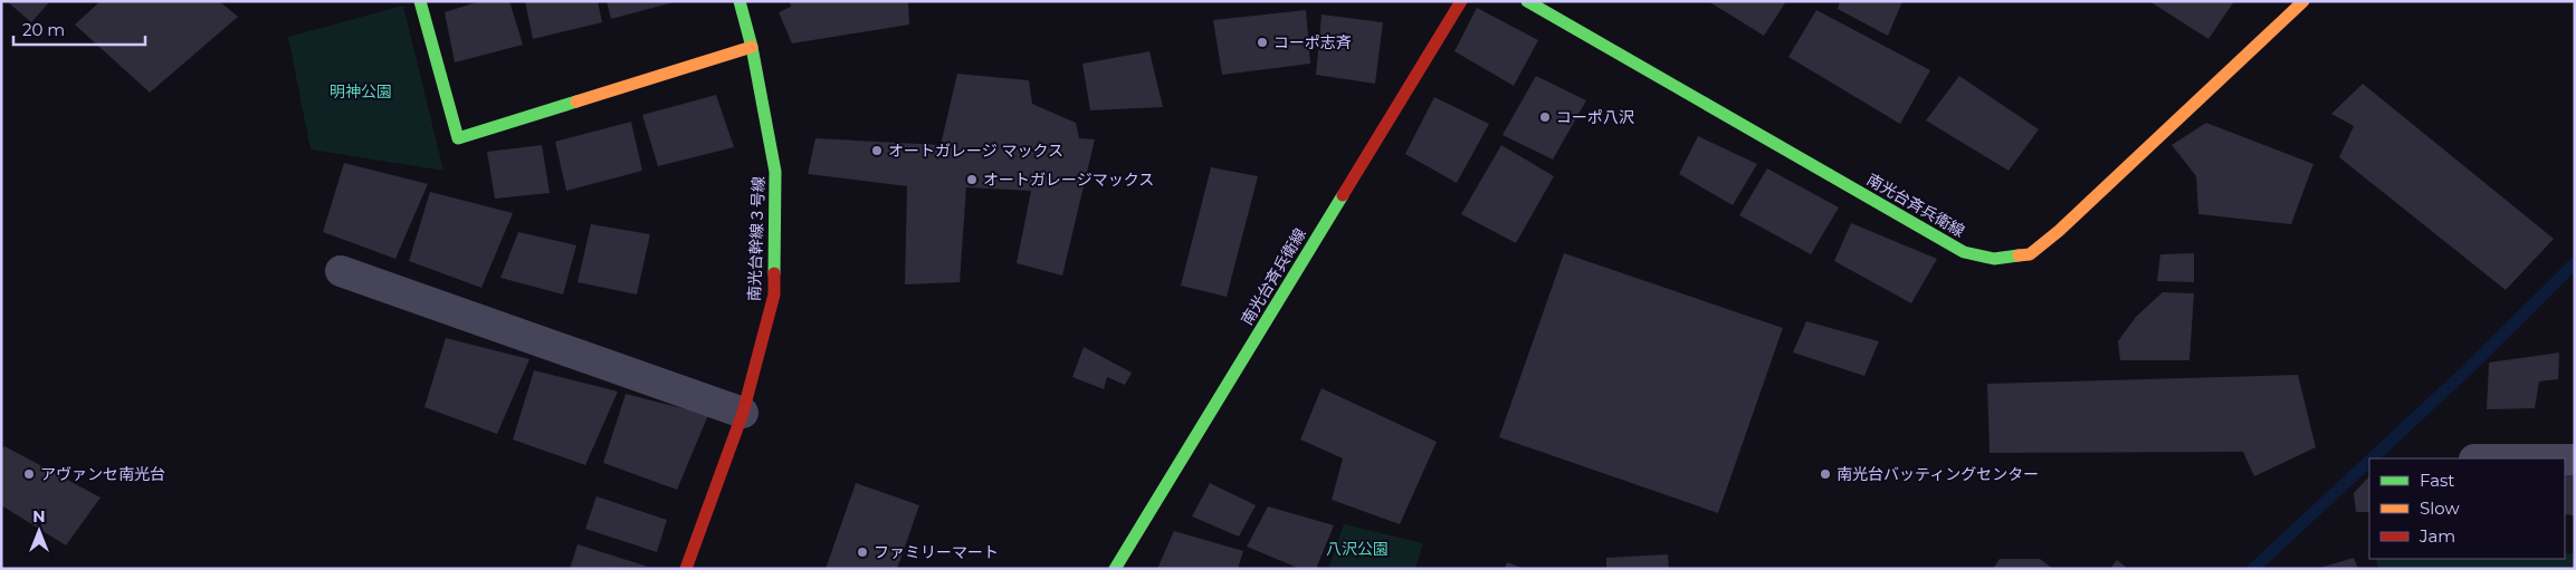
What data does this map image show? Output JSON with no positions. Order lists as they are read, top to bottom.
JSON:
{
  "streets": {
    "street": ["南光台斉兵衛線", "南光台幹線３号線"]
  },
  "parks": ["明神公園", "八沢公園"],
  "places": [
    "コーポ志斉",
    "コーポ八沢",
    "オートガレージ マックス",
    "オートガレージマックス",
    "アヴァンセ南光台",
    "南光台バッティングセンター",
    "ファミリーマート"
  ],
  "legend": ["Fast", "Slow", "Jam"],
  "scale_bar": "20 m",
  "north": "top"
}
